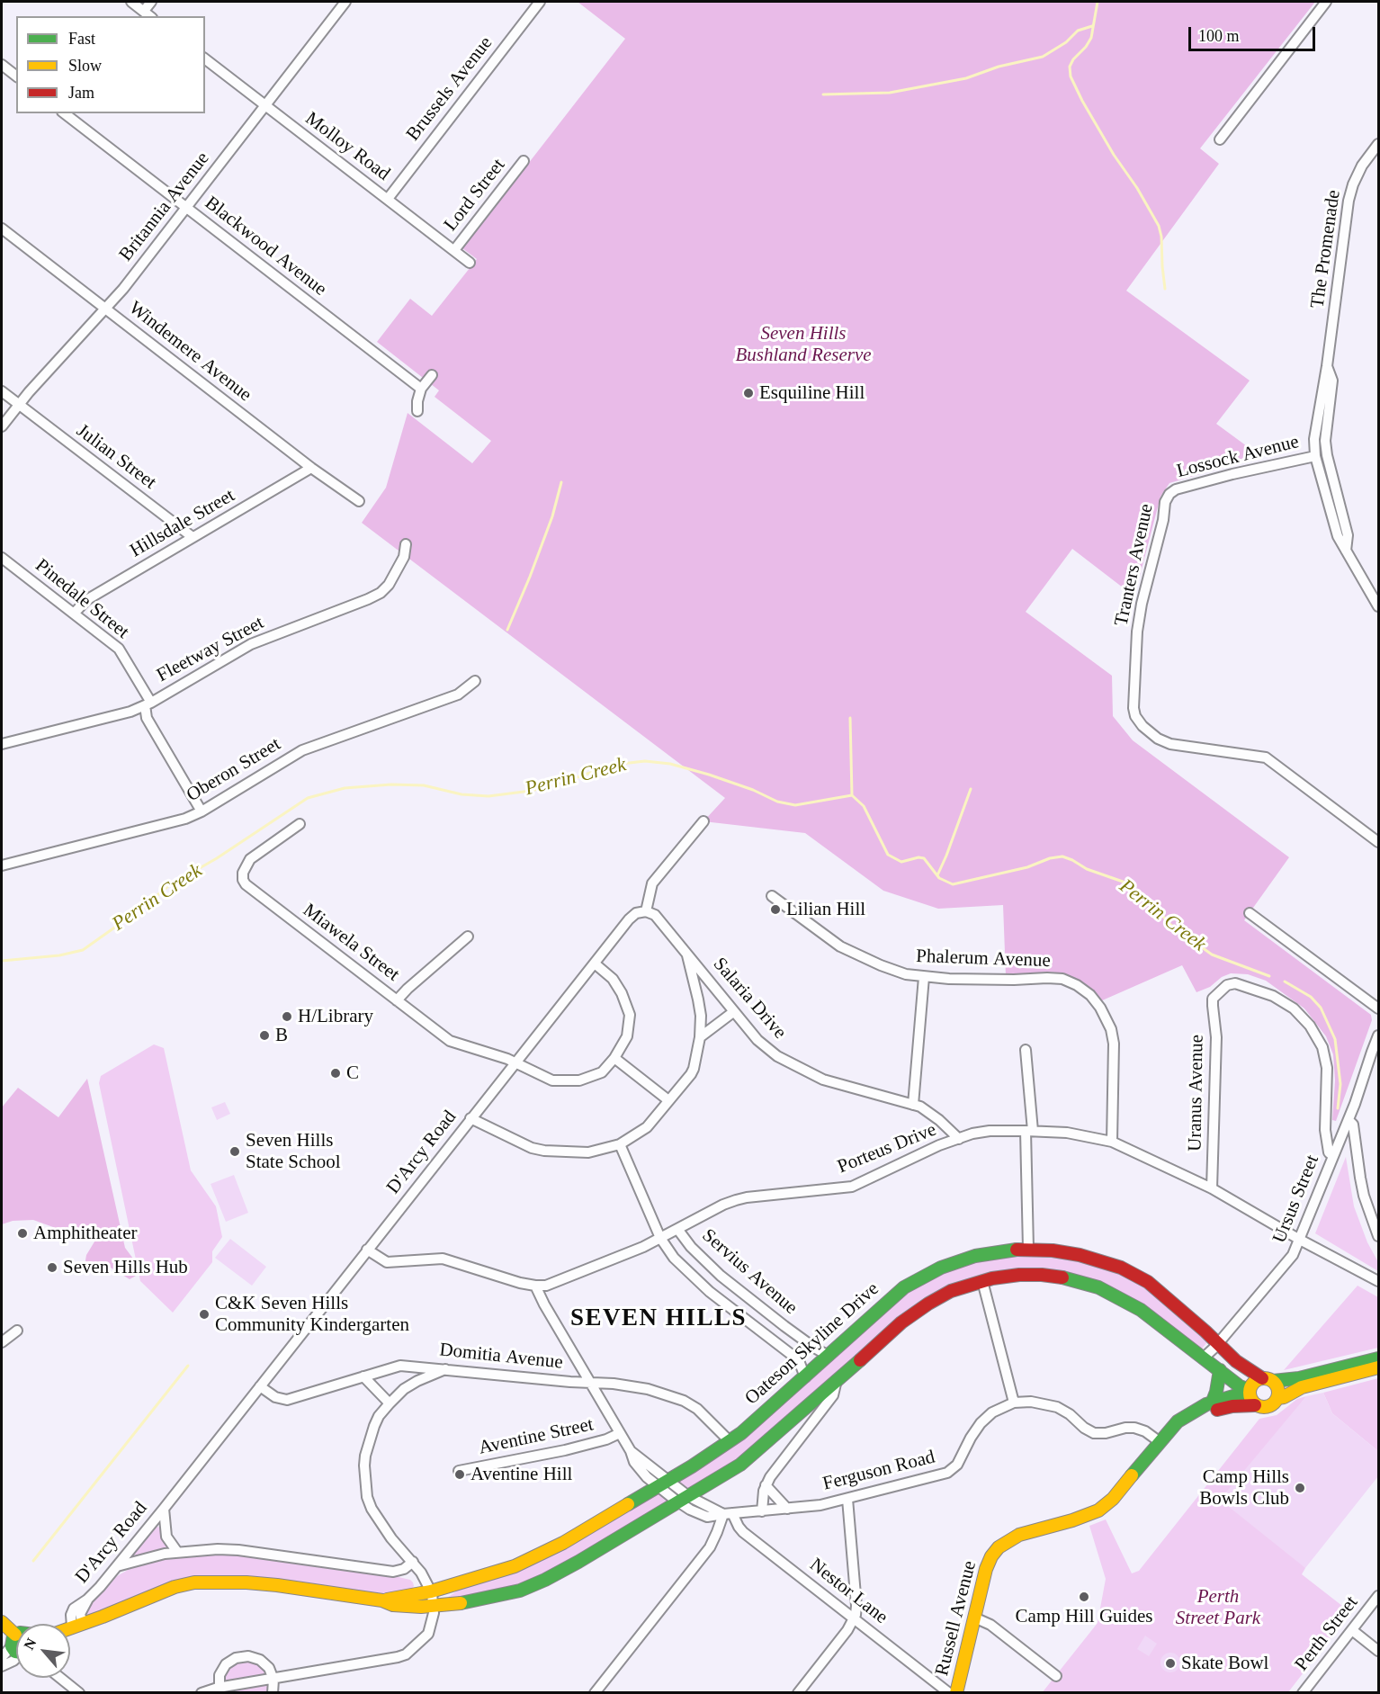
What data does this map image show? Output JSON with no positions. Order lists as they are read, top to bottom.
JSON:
{
  "streets": {
    "main road": ["Oateson Skyline Drive", "Russell Avenue"],
    "street": [
      "Brussels Avenue",
      "Molloy Road",
      "Lord Street",
      "Britannia Avenue",
      "Blackwood Avenue",
      "The Promenade",
      "Windemere Avenue",
      "Julian Street",
      "Lossock Avenue",
      "Hillsdale Street",
      "Tranters Avenue",
      "Pinedale Street",
      "Fleetway Street",
      "Oberon Street",
      "Miawela Street",
      "Phalerum Avenue",
      "Salaria Drive",
      "Uranus Avenue",
      "Porteus Drive",
      "D'Arcy Road",
      "Ursus Street",
      "Servius Avenue",
      "Domitia Avenue",
      "Aventine Street",
      "Ferguson Road",
      "Nestor Lane",
      "Perth Street"
    ]
  },
  "crossings": [
    ["Brussels Avenue", "Molloy Road"],
    ["Molloy Road", "Lord Street"],
    ["Molloy Road", "Britannia Avenue"],
    ["Britannia Avenue", "Blackwood Avenue"],
    ["Britannia Avenue", "Windemere Avenue"],
    ["Britannia Avenue", "Julian Street"],
    ["The Promenade", "Lossock Avenue"],
    ["Windemere Avenue", "Hillsdale Street"],
    ["Julian Street", "Hillsdale Street"],
    ["Lossock Avenue", "Tranters Avenue"],
    ["Hillsdale Street", "Pinedale Street"],
    ["Pinedale Street", "Fleetway Street"],
    ["Pinedale Street", "Oberon Street"],
    ["Miawela Street", "D'Arcy Road"],
    ["Phalerum Avenue", "Porteus Drive"],
    ["Salaria Drive", "Porteus Drive"],
    ["Salaria Drive", "D'Arcy Road"],
    ["Uranus Avenue", "Porteus Drive"],
    ["Uranus Avenue", "Ursus Street"],
    ["Porteus Drive", "D'Arcy Road"],
    ["Porteus Drive", "Ursus Street"],
    ["Porteus Drive", "Servius Avenue"],
    ["D'Arcy Road", "Oateson Skyline Drive"],
    ["D'Arcy Road", "Domitia Avenue"],
    ["Ursus Street", "Oateson Skyline Drive"],
    ["Servius Avenue", "Oateson Skyline Drive"],
    ["Oateson Skyline Drive", "Domitia Avenue"],
    ["Oateson Skyline Drive", "Ferguson Road"],
    ["Ferguson Road", "Nestor Lane"],
    ["Ferguson Road", "Russell Avenue"]
  ],
  "districts": ["SEVEN HILLS"],
  "water": ["Perrin Creek"],
  "parks": ["Seven Hills Bushland Reserve", "Perth Street Park"],
  "places": [
    "Esquiline Hill",
    "Lilian Hill",
    "H/Library",
    "B",
    "C",
    "Seven Hills State School",
    "Amphitheater",
    "Seven Hills Hub",
    "C&K Seven Hills Community Kindergarten",
    "Aventine Hill",
    "Camp Hills Bowls Club",
    "Camp Hill Guides",
    "Skate Bowl"
  ],
  "legend": ["Fast", "Slow", "Jam"],
  "scale_bar": "100 m",
  "north": "top left"
}
